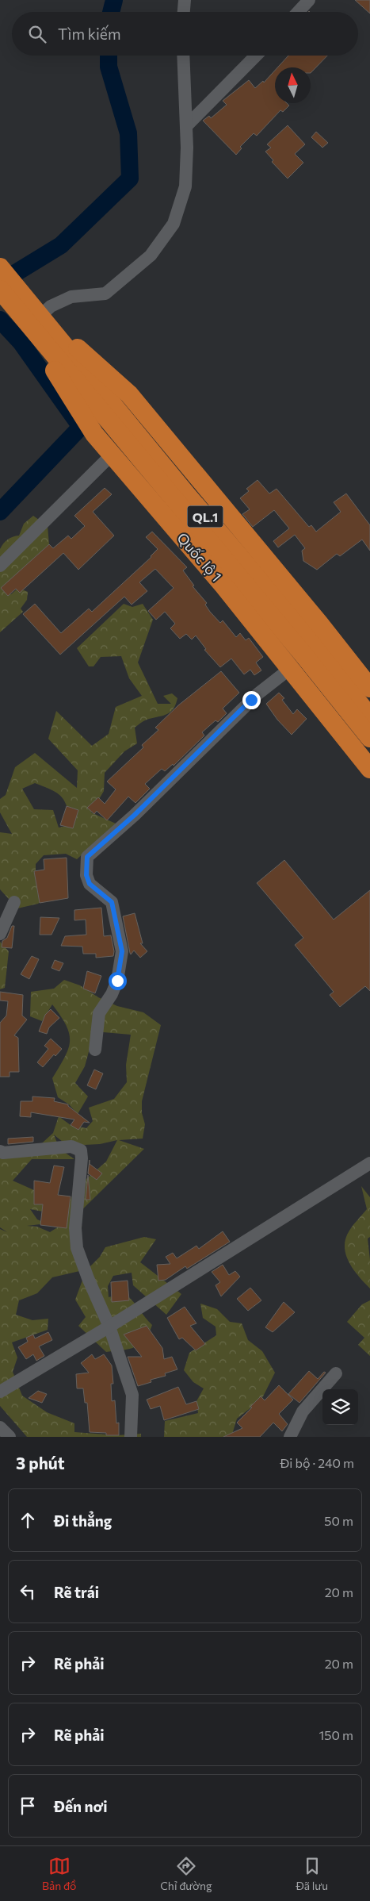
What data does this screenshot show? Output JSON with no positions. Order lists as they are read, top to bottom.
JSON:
{
  "streets": {
    "highway": ["QL.1", "Quốc lộ 1"]
  },
  "north": "top",
  "page": {
    "search": "Tìm kiếm",
    "heading": ["3 phút", "Đi bộ · 240 m"],
    "list": [
      ["Đi thẳng", "50 m"],
      ["Rẽ trái", "20 m"],
      ["Rẽ phải", "20 m"],
      ["Rẽ phải", "150 m"],
      "Đến nơi"
    ],
    "nav": ["Bản đồ", "Chỉ đường", "Đã lưu"]
  }
}
